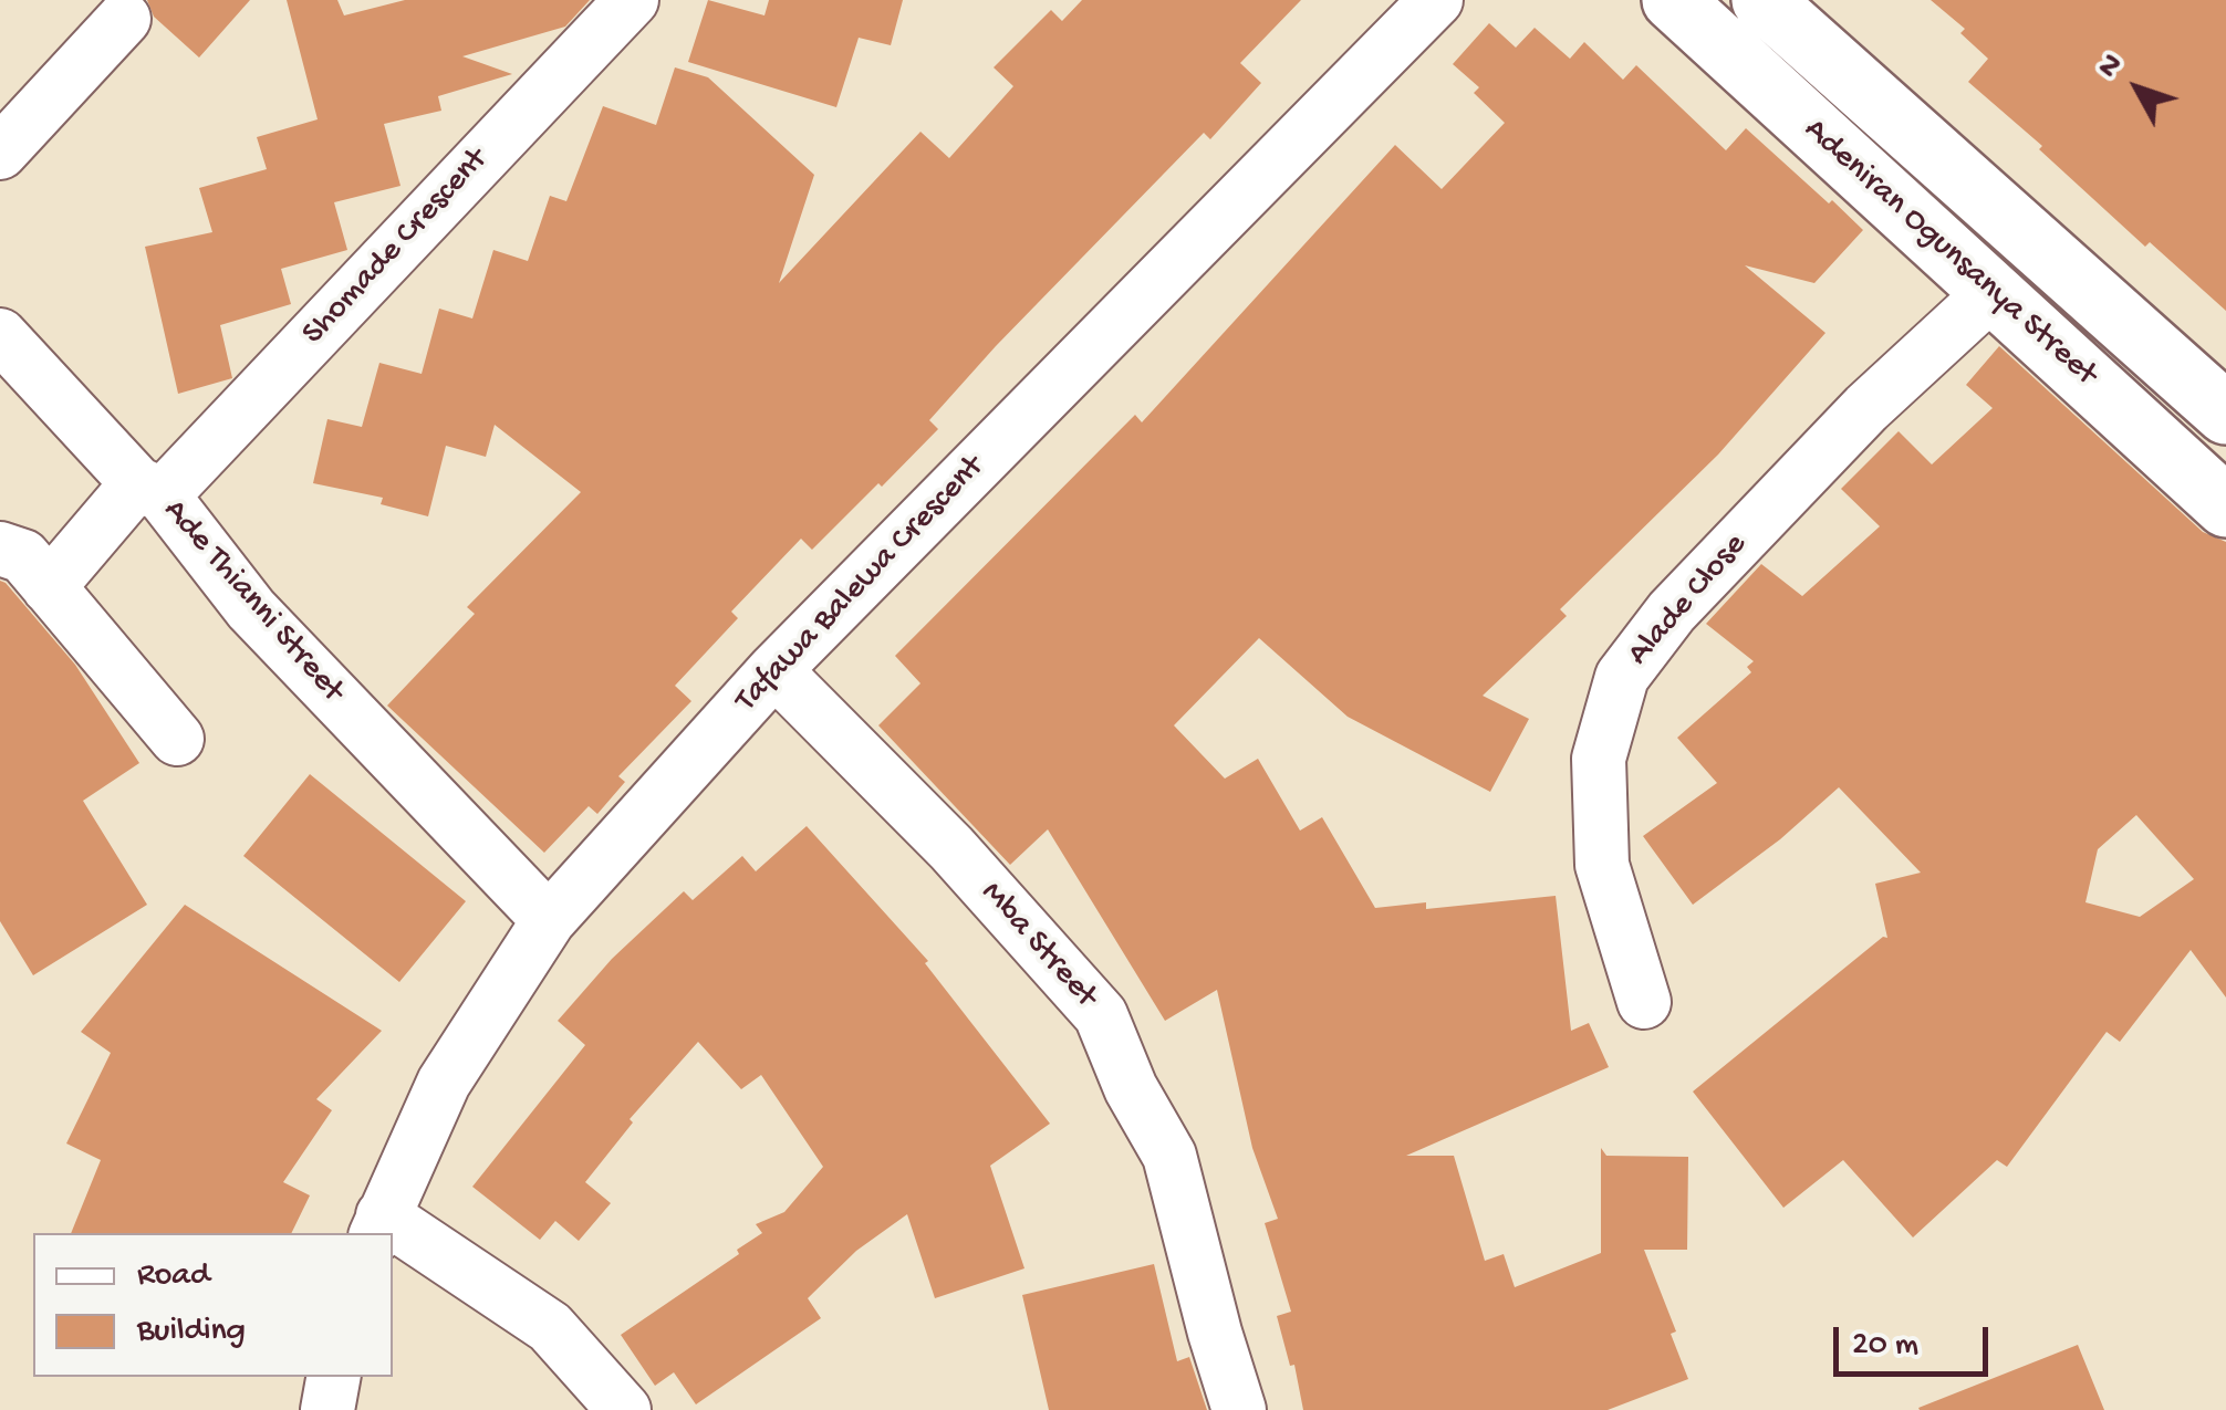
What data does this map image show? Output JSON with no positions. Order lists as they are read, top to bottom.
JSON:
{
  "streets": {
    "main road": ["Adeniran Ogunsanya Street"],
    "street": [
      "Shomade Crescent",
      "Tafawa Balewa Crescent",
      "Alade Close",
      "Ade Thianni Street",
      "Mba Street"
    ]
  },
  "crossings": [
    ["Shomade Crescent", "Ade Thianni Street"],
    ["Adeniran Ogunsanya Street", "Alade Close"],
    ["Tafawa Balewa Crescent", "Ade Thianni Street"],
    ["Tafawa Balewa Crescent", "Mba Street"]
  ],
  "legend": ["Road", "Building"],
  "scale_bar": "20 m",
  "north": "top left"
}
